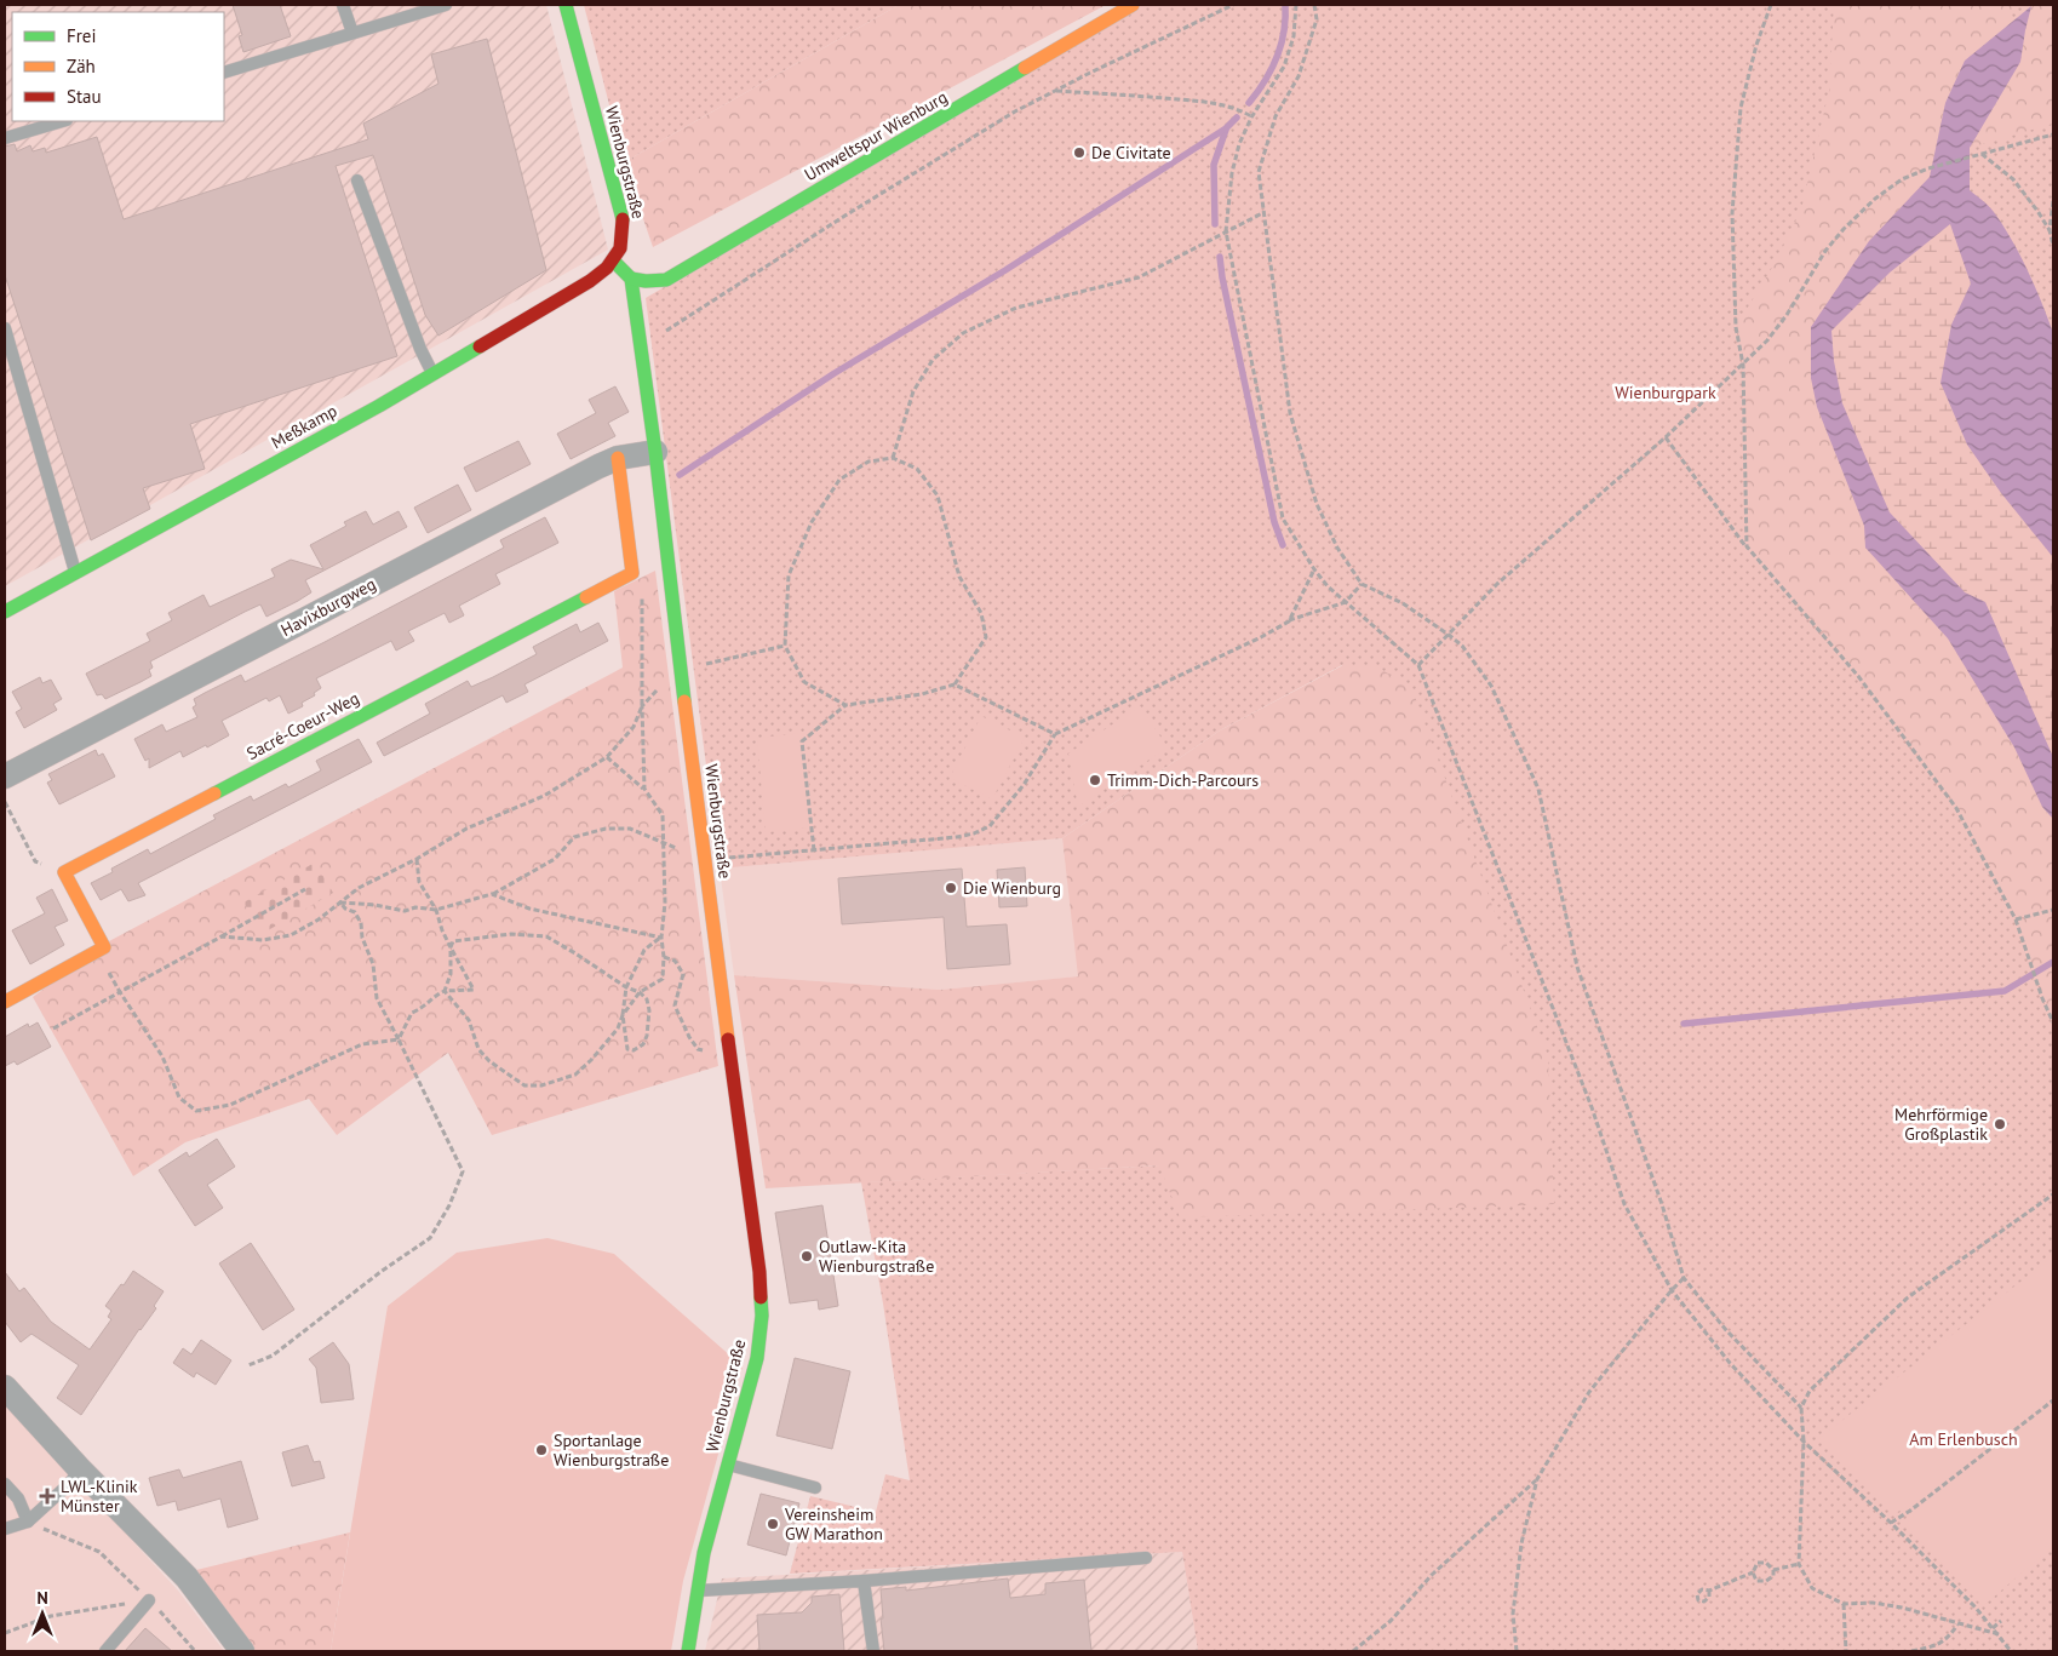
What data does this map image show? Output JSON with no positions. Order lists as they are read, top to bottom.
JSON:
{
  "streets": {
    "street": [
      "Umweltspur Wienburg",
      "Wienburgstraße",
      "Meßkamp",
      "Havixburgweg",
      "Sacré-Coeur-Weg"
    ]
  },
  "crossings": [
    ["Umweltspur Wienburg", "Wienburgstraße"],
    ["Wienburgstraße", "Meßkamp"],
    ["Wienburgstraße", "Havixburgweg"]
  ],
  "parks": ["Wienburgpark", "Am Erlenbusch"],
  "places": {
    "other": [
      "De Civitate",
      "Trimm-Dich-Parcours",
      "Die Wienburg",
      "Mehrförmige Großplastik",
      "Outlaw-Kita Wienburgstraße",
      "Sportanlage Wienburgstraße",
      "Vereinsheim GW Marathon"
    ],
    "health": ["LWL-Klinik Münster"]
  },
  "legend": ["Frei", "Zäh", "Stau"],
  "north": "top"
}
